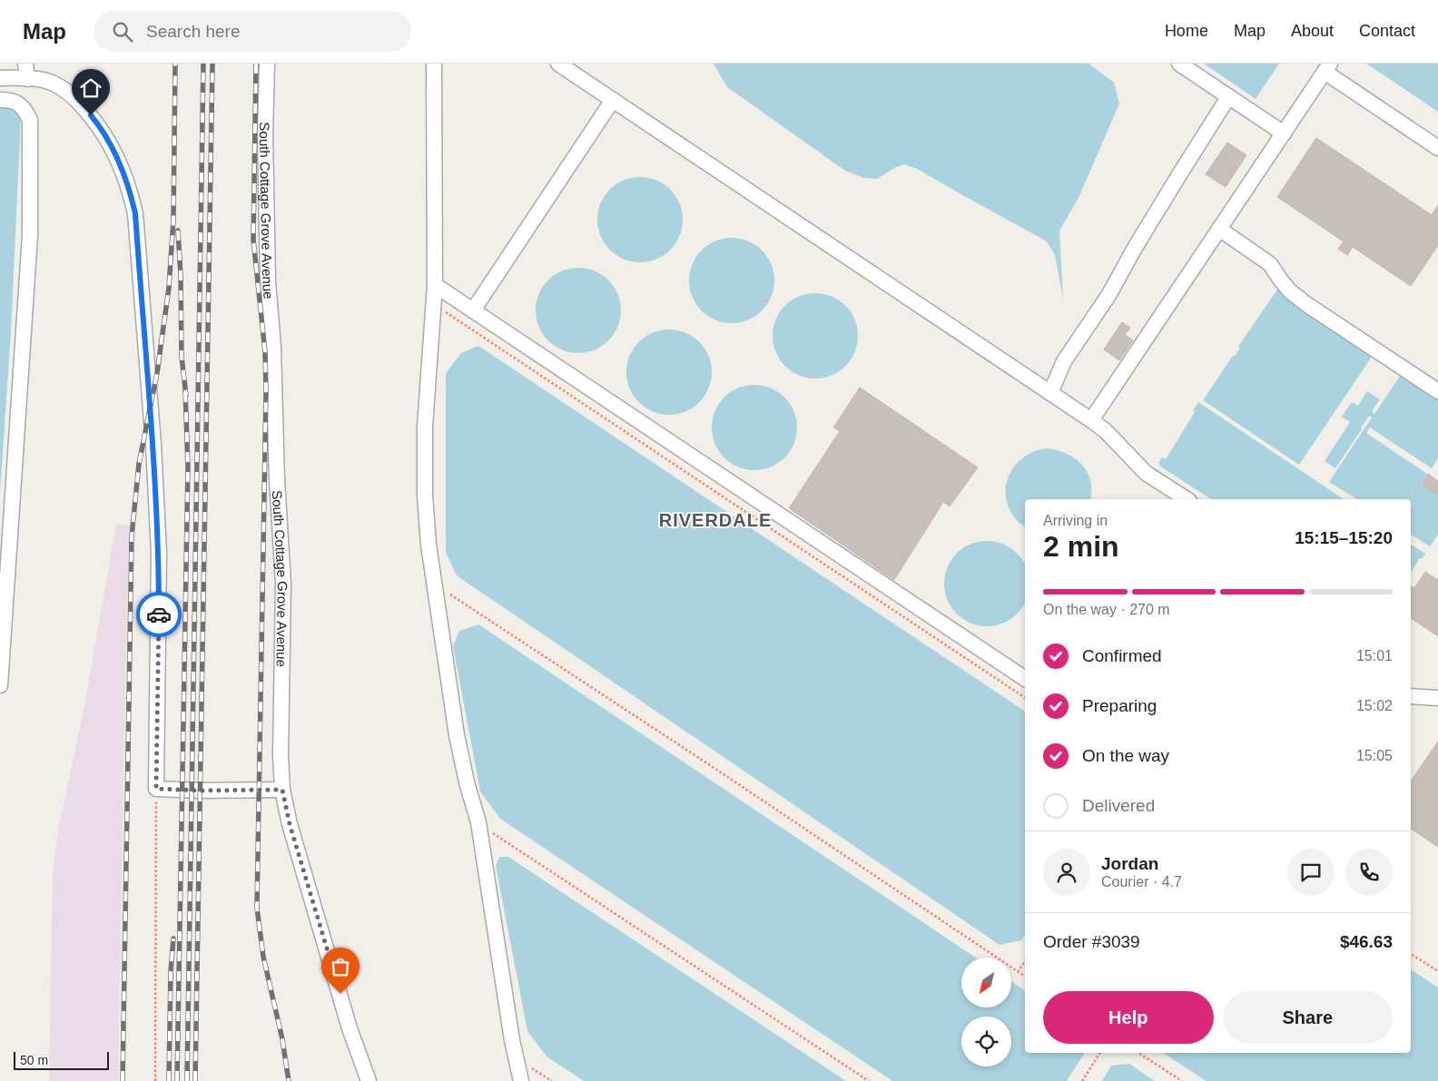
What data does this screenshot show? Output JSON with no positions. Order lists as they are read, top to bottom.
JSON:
{
  "streets": {
    "street": ["South Cottage Grove Avenue"]
  },
  "districts": ["RIVERDALE"],
  "scale_bar": "50 m",
  "north": "bottom left",
  "page": {
    "header": "Map",
    "search": "Search here",
    "nav": [
      "Home",
      "Map",
      "About",
      "Contact"
    ],
    "heading": ["2 min", "Arriving in", "15:15–15:20"],
    "panel": [
      "Jordan",
      "Courier · 4.7",
      "Order #3039",
      "$46.63"
    ],
    "bar": "On the way · 270 m",
    "list": [
      ["Confirmed", "15:01"],
      ["Preparing", "15:02"],
      ["On the way", "15:05"],
      "Delivered"
    ],
    "buttons": ["Help", "Share"],
    "scale": "50 m"
  }
}
